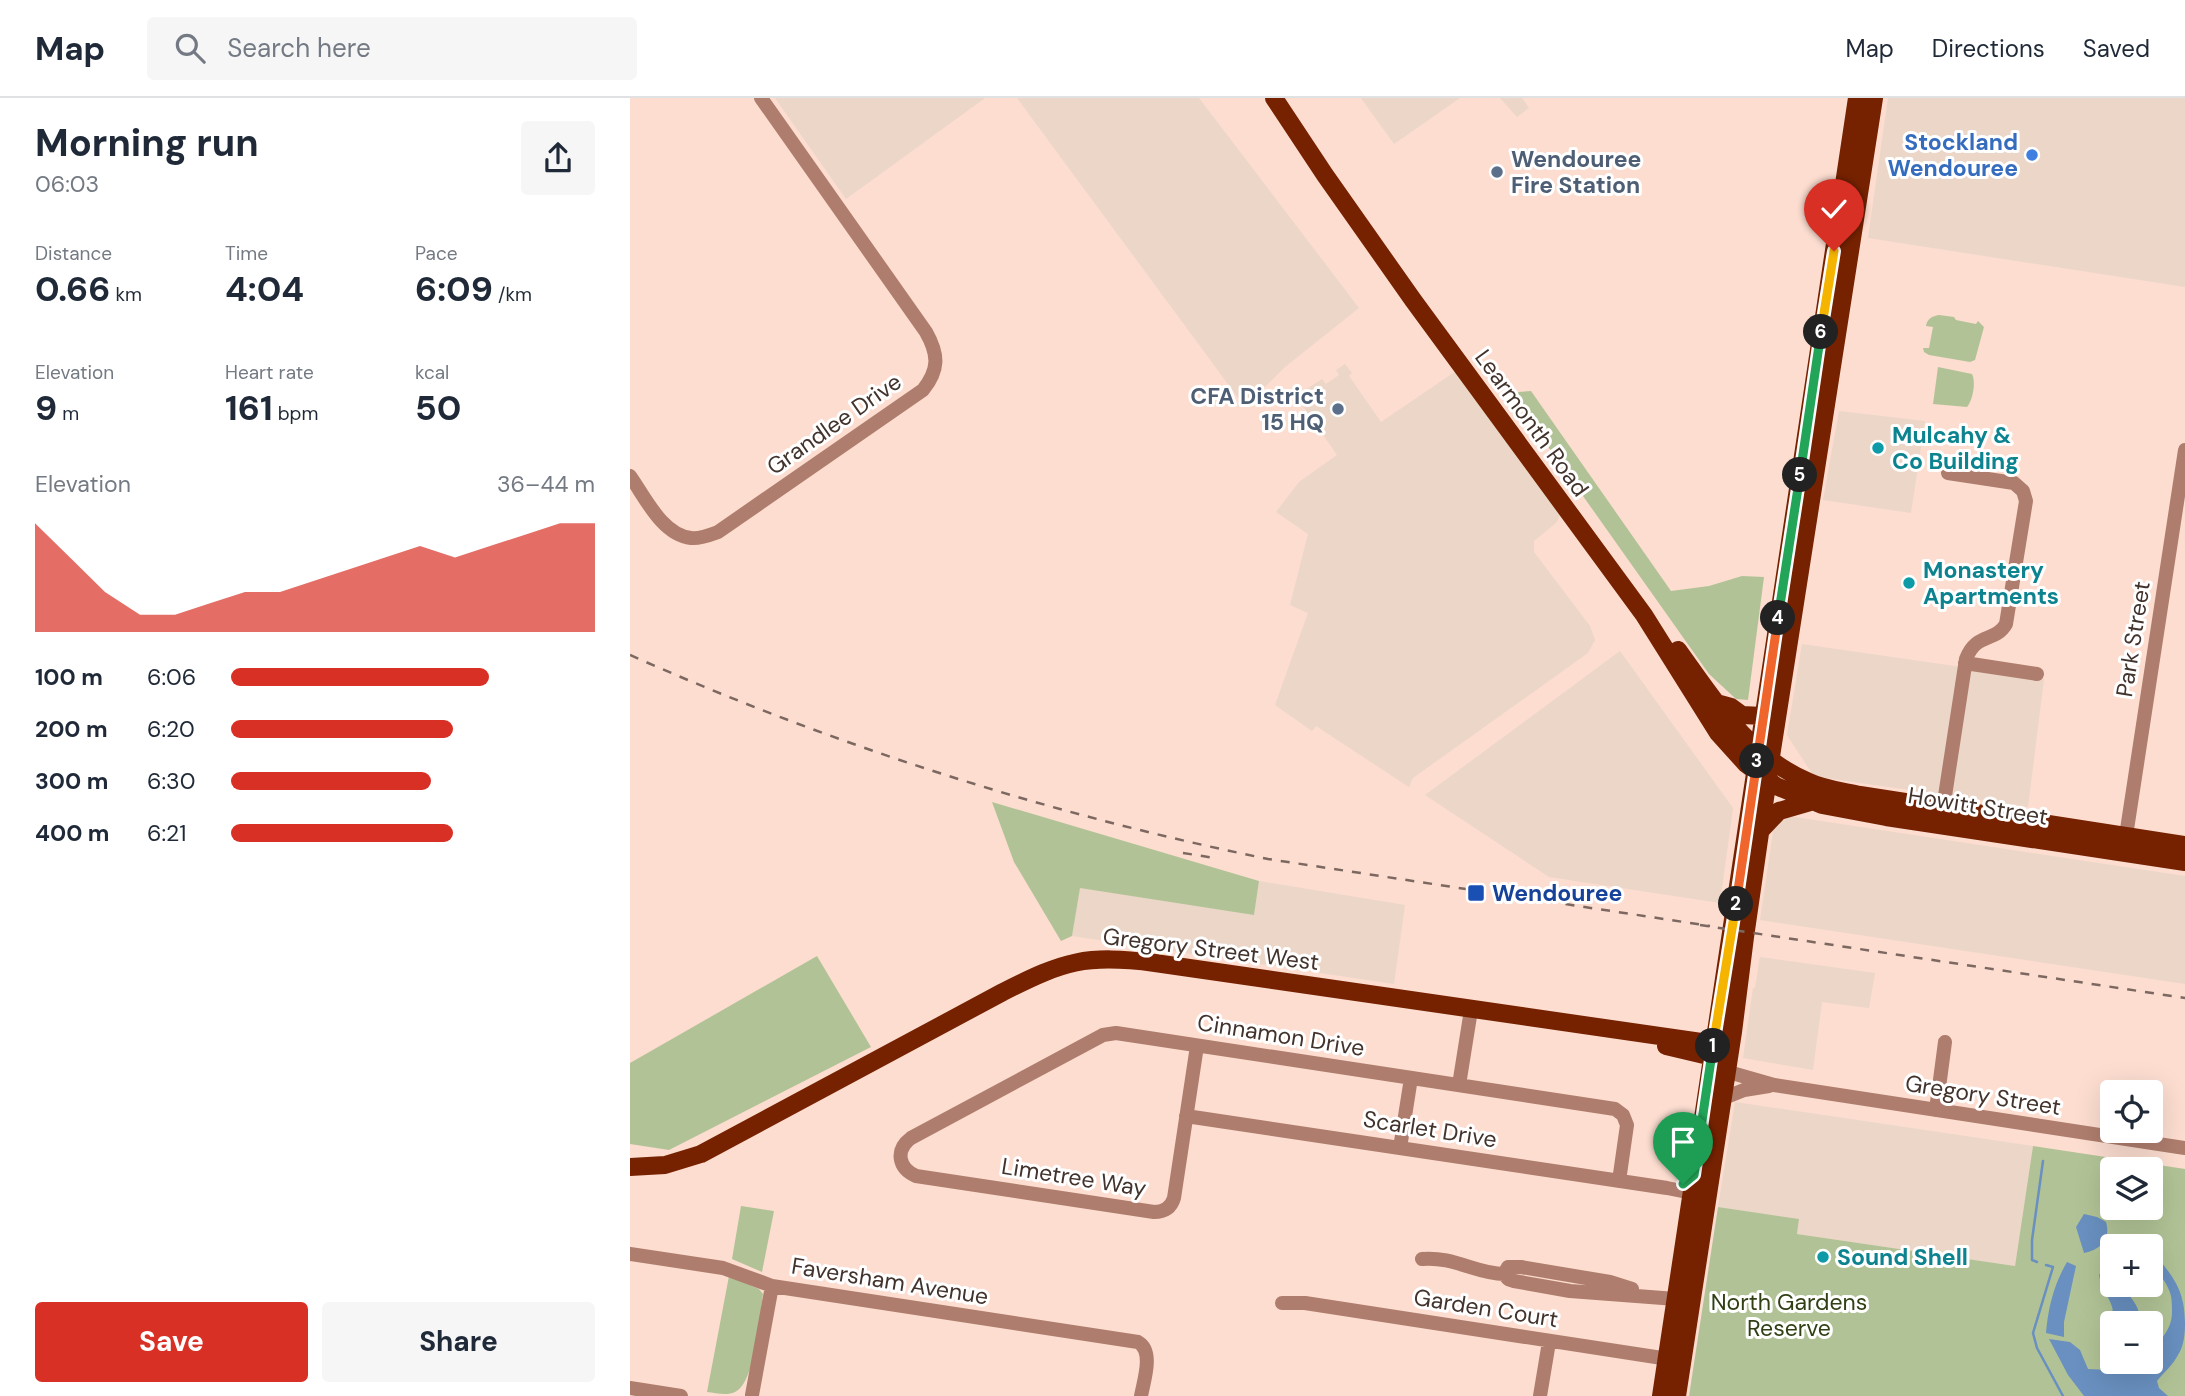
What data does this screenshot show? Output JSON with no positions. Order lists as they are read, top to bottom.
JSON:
{
  "streets": {
    "main road": ["Learmonth Road", "Howitt Street", "Gregory Street West"],
    "street": [
      "Grandlee Drive",
      "Park Street",
      "Cinnamon Drive",
      "Gregory Street",
      "Scarlet Drive",
      "Limetree Way",
      "Faversham Avenue",
      "Garden Court"
    ]
  },
  "crossings": [
    ["Learmonth Road", "Howitt Street"],
    ["Park Street", "Howitt Street"],
    ["Gregory Street West", "Gregory Street"],
    ["Cinnamon Drive", "Scarlet Drive"],
    ["Cinnamon Drive", "Limetree Way"],
    ["Scarlet Drive", "Limetree Way"]
  ],
  "parks": ["North Gardens Reserve"],
  "places": {
    "other": [
      "Stockland Wendouree",
      "Wendouree Fire Station",
      "CFA District 15 HQ",
      "Mulcahy & Co Building",
      "Monastery Apartments",
      "Sound Shell"
    ],
    "transit": ["Wendouree"]
  },
  "page": {
    "header": "Map",
    "search": "Search here",
    "nav": ["Map", "Directions", "Saved"],
    "heading": ["Morning run", "06:03"],
    "stats": [
      ["Distance", "0.66 km"],
      ["Time", "4:04"],
      ["Pace", "6:09 /km"],
      ["Elevation", "9 m"],
      ["Heart rate", "161 bpm"],
      ["kcal", "50"]
    ],
    "pins": [
      "6",
      "5",
      "4",
      "3",
      "2",
      "1"
    ],
    "chart": ["Elevation", "36–44 m"],
    "list": [
      {
        "name": "100 m",
        "note": "6:06"
      },
      {
        "name": "200 m",
        "note": "6:20"
      },
      {
        "name": "300 m",
        "note": "6:30"
      },
      {
        "name": "400 m",
        "note": "6:21"
      }
    ],
    "map_buttons": ["+", "−"],
    "buttons": ["Save", "Share"]
  }
}
